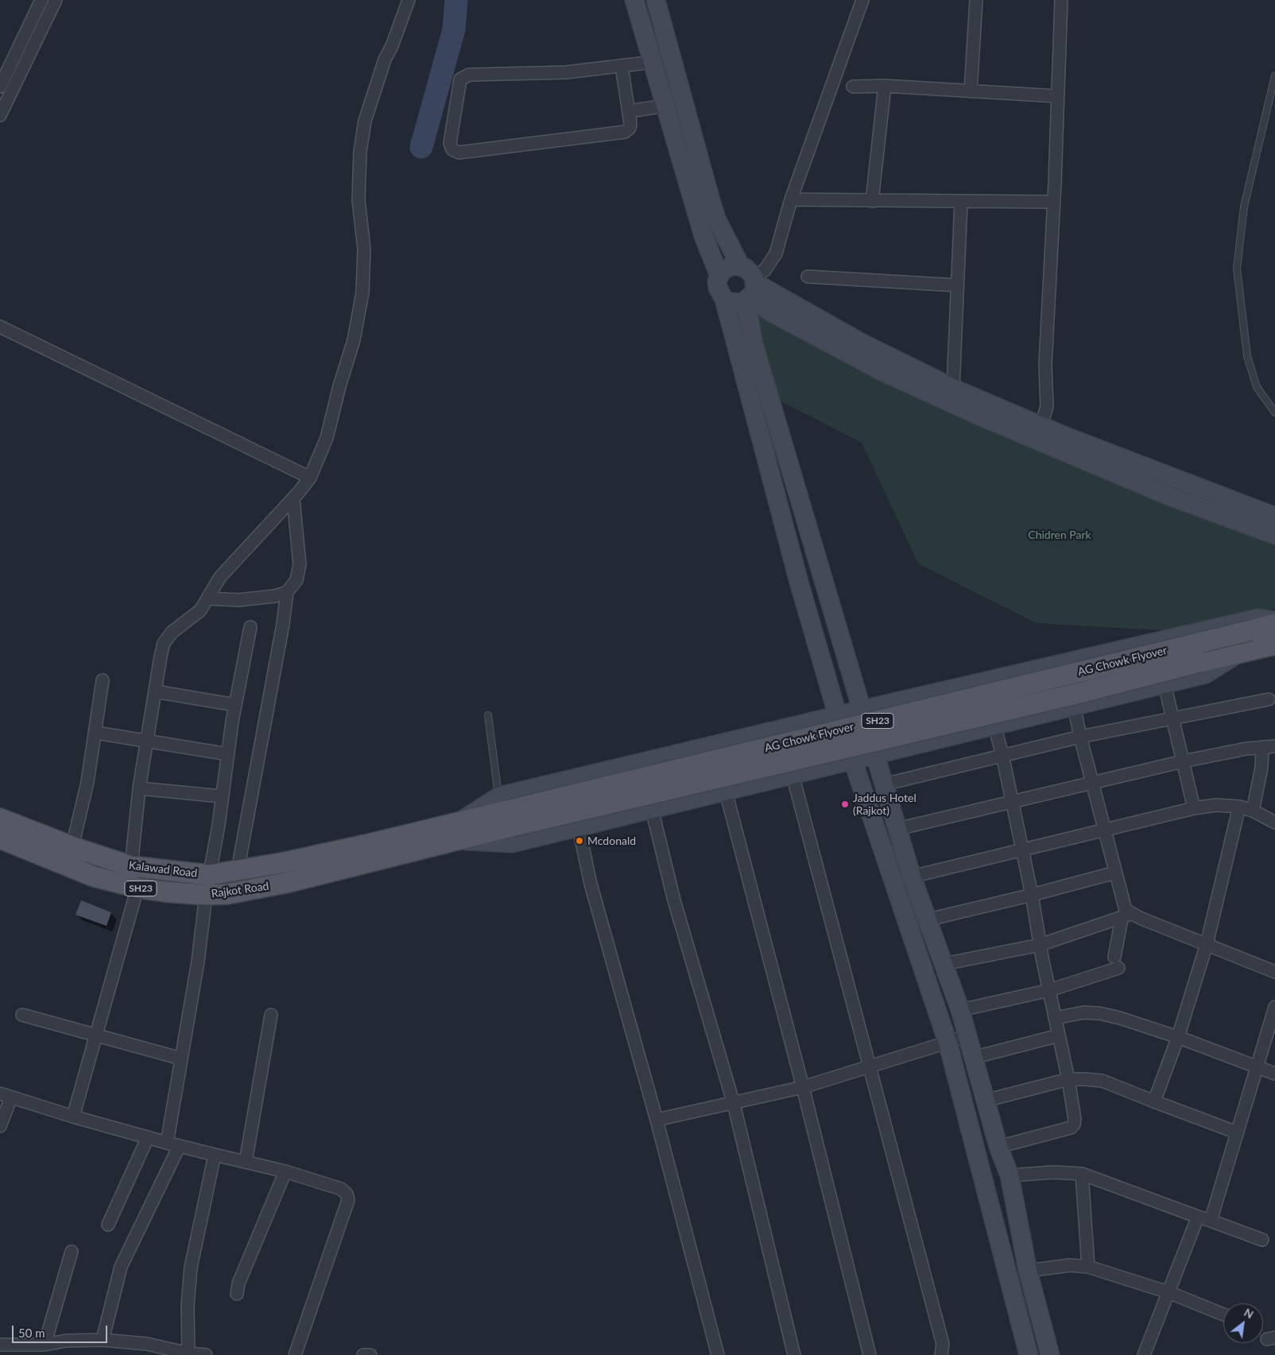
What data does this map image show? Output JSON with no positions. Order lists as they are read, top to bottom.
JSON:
{
  "streets": {
    "main road": [
      "AG Chowk Flyover",
      "SH23",
      "Kalawad Road",
      "Rajkot Road"
    ]
  },
  "crossings": [
    ["AG Chowk Flyover", "SH23"],
    ["AG Chowk Flyover", "Rajkot Road"],
    ["Kalawad Road", "Rajkot Road"]
  ],
  "parks": ["Chidren Park"],
  "places": ["Jaddus Hotel (Rajkot)", "Mcdonald"],
  "scale_bar": "50 m",
  "north": "top right"
}
